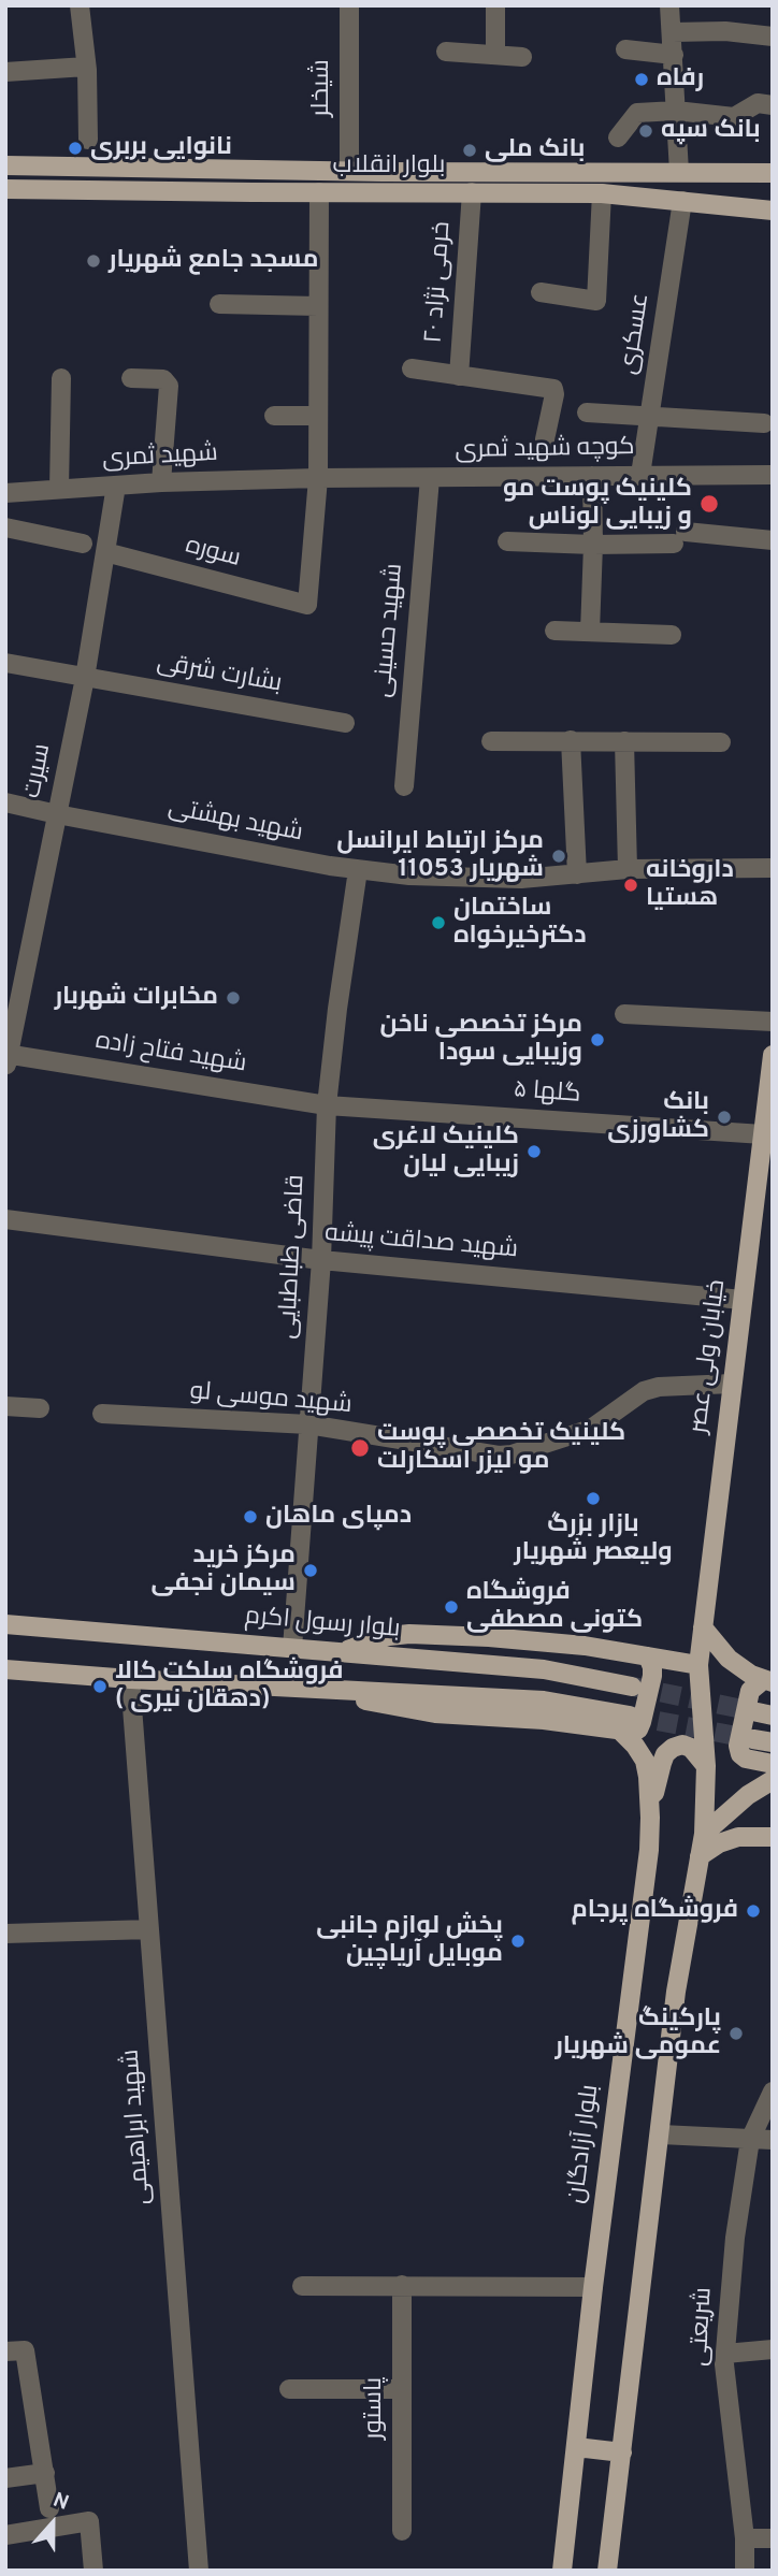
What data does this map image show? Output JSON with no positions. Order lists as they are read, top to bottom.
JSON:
{
  "streets": {
    "main road": [
      "بلوار انقلاب",
      "خیابان ولی عصر",
      "بلوار رسول اکرم",
      "بلوار آزادگان"
    ],
    "street": [
      "شیخلر",
      "خرمی نژاد ۲۰",
      "عسکری",
      "کوچه شهید ثمری",
      "شهید ثمری",
      "سوره",
      "شهید حسینی",
      "بشارت شرقی",
      "سیرت",
      "شهید بهشتی",
      "شهید فتاح زاده",
      "گلها ۵",
      "شهید صداقت پیشه",
      "قاضی طباطبایی",
      "شهید موسی لو",
      "شهید ابراهیمی",
      "شریعتی",
      "پاستور"
    ]
  },
  "crossings": [
    ["شیخلر", "بلوار انقلاب"],
    ["بلوار انقلاب", "خرمی نژاد ۲۰"],
    ["بلوار انقلاب", "عسکری"],
    ["عسکری", "کوچه شهید ثمری"],
    ["کوچه شهید ثمری", "شهید ثمری"],
    ["کوچه شهید ثمری", "سوره"],
    ["کوچه شهید ثمری", "شهید حسینی"],
    ["شهید ثمری", "سوره"],
    ["شهید ثمری", "سیرت"],
    ["سوره", "سیرت"],
    ["بشارت شرقی", "سیرت"],
    ["سیرت", "شهید بهشتی"],
    ["سیرت", "شهید فتاح زاده"],
    ["شهید بهشتی", "قاضی طباطبایی"],
    ["شهید فتاح زاده", "گلها ۵"],
    ["شهید فتاح زاده", "قاضی طباطبایی"],
    ["گلها ۵", "قاضی طباطبایی"],
    ["گلها ۵", "خیابان ولی عصر"],
    ["شهید صداقت پیشه", "قاضی طباطبایی"],
    ["شهید صداقت پیشه", "خیابان ولی عصر"],
    ["قاضی طباطبایی", "شهید موسی لو"],
    ["قاضی طباطبایی", "بلوار رسول اکرم"],
    ["خیابان ولی عصر", "شهید موسی لو"]
  ],
  "places": [
    "رفاه",
    "بانک سپه",
    "نانوایی بربری",
    "بانک ملی",
    "مسجد جامع شهریار",
    "کلینیک پوست مو و زیبایی لوناس",
    "مرکز ارتباط ایرانسل 11053 شهریار",
    "داروخانه هستیا",
    "ساختمان دکترخیرخواه",
    "مخابرات شهربار",
    "مرکز تخصصی ناخن وزیبایی سودا",
    "بانک کشاورزی",
    "کلینیک لاغری زیبایی لیان",
    "کلینیک تخصصی پوست مو لیزر اسکارلت",
    "بازار بزرگ ولیعصر شهریار",
    "دمپای ماهان",
    "مرکز خرید سیمان نجفی",
    "فروشگاه کتونی مصطفی",
    "فروشگاه سلکت کالا ( دهقان نیری)",
    "فروشگاه پرجام",
    "پخش لوازم جانبی موبایل آریاچین",
    "پارکینگ عمومی شهریار"
  ],
  "north": "top"
}
